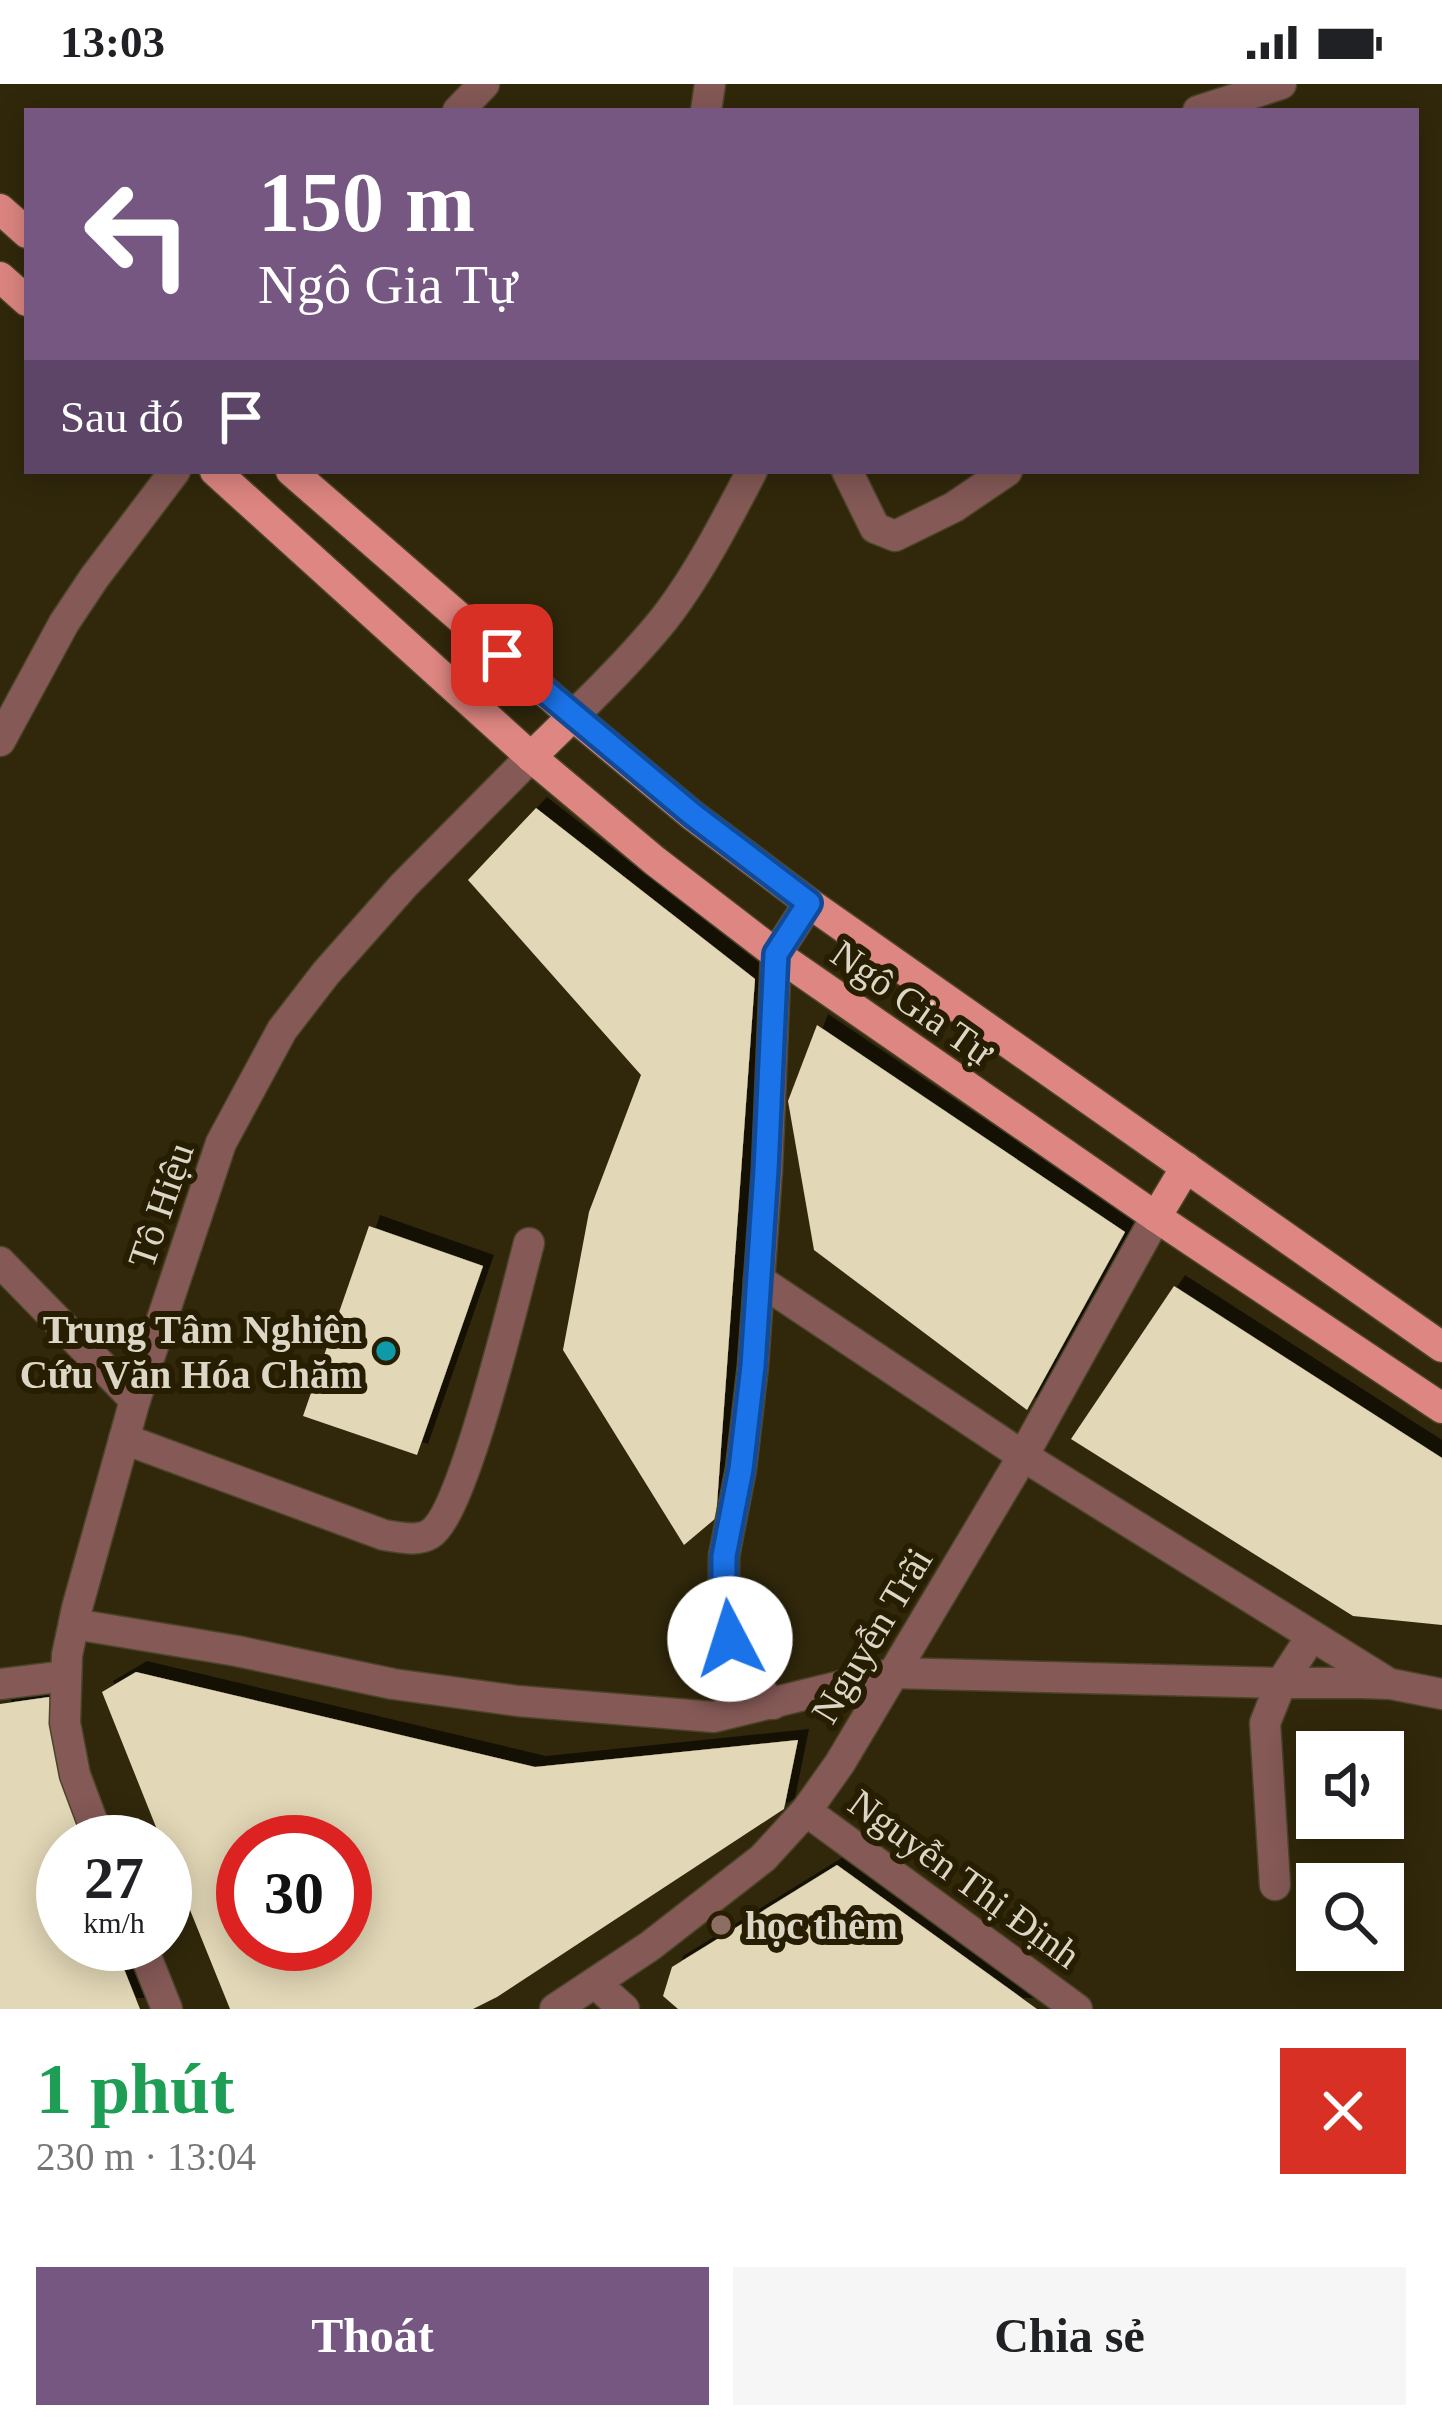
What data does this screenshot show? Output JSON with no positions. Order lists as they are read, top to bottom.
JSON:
{
  "streets": {
    "main road": ["Ngô Gia Tự"],
    "street": ["Tô Hiệu", "Nguyễn Trãi", "Nguyễn Thị Định"]
  },
  "crossings": [
    ["Ngô Gia Tự", "Tô Hiệu"],
    ["Ngô Gia Tự", "Nguyễn Trãi"],
    ["Nguyễn Trãi", "Nguyễn Thị Định"]
  ],
  "places": ["Trung Tâm Nghiên Cứu Văn Hóa Chăm", "học thêm"],
  "page": {
    "status": "13:03",
    "turn": ["150 m", "Ngô Gia Tự"],
    "then": "Sau đó",
    "speed": "27 km/h",
    "limit": "30",
    "heading": ["1 phút", "230 m · 13:04"],
    "buttons": ["Thoát", "Chia sẻ"]
  }
}
